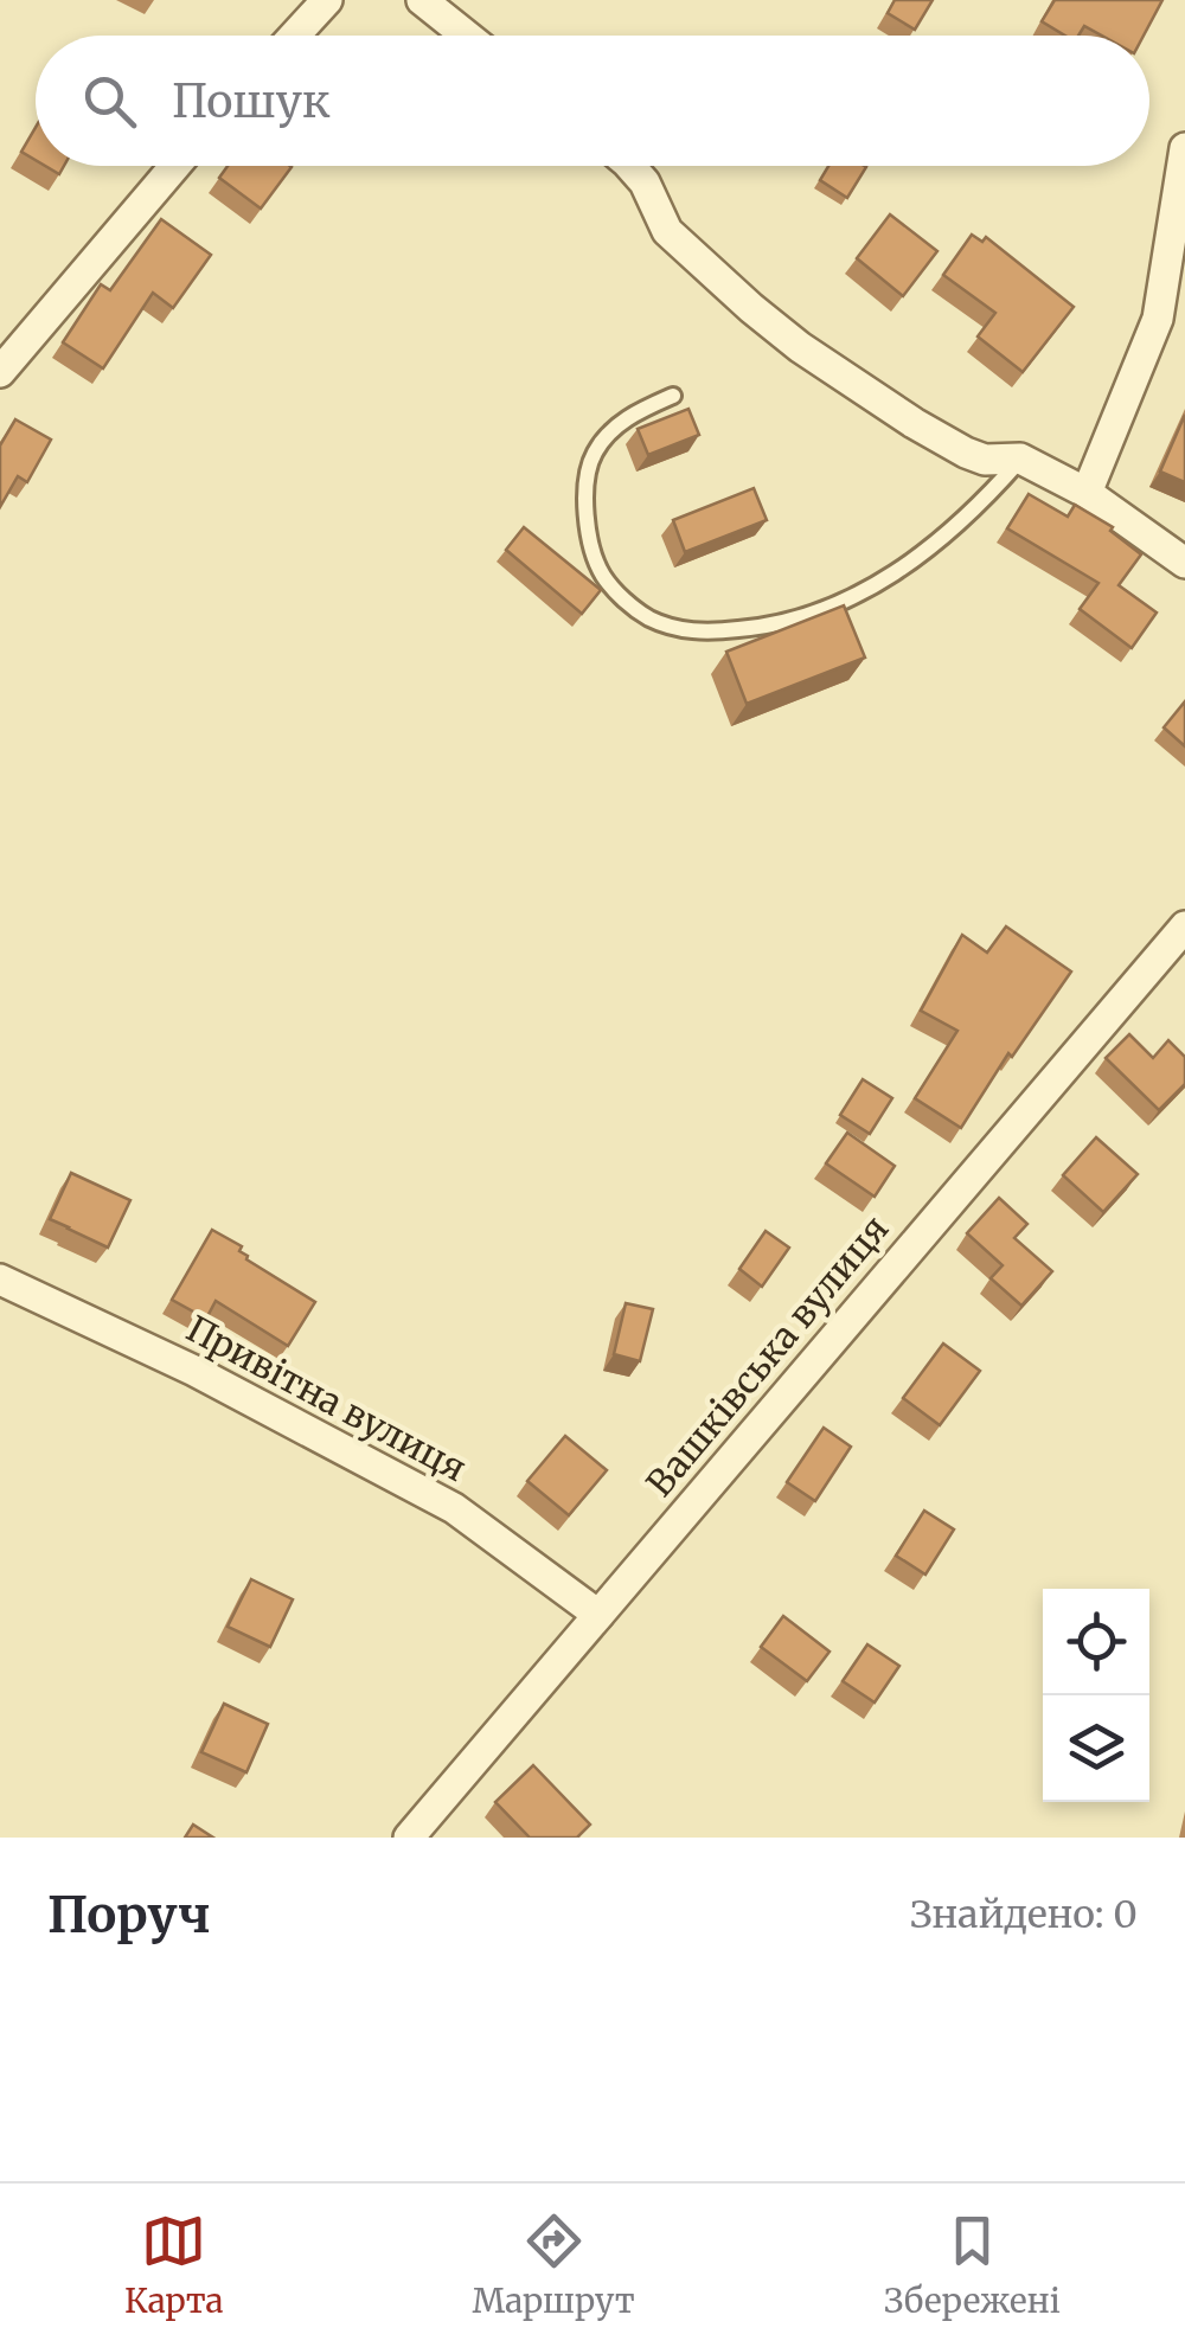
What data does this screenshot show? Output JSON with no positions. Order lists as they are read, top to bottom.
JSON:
{
  "streets": {
    "street": ["Вашківська вулиця", "Привітна вулиця"]
  },
  "crossings": [
    ["Вашківська вулиця", "Привітна вулиця"]
  ],
  "page": {
    "search": "Пошук",
    "heading": ["Поруч", "Знайдено: 0"],
    "nav": ["Карта", "Маршрут", "Збережені"]
  }
}
